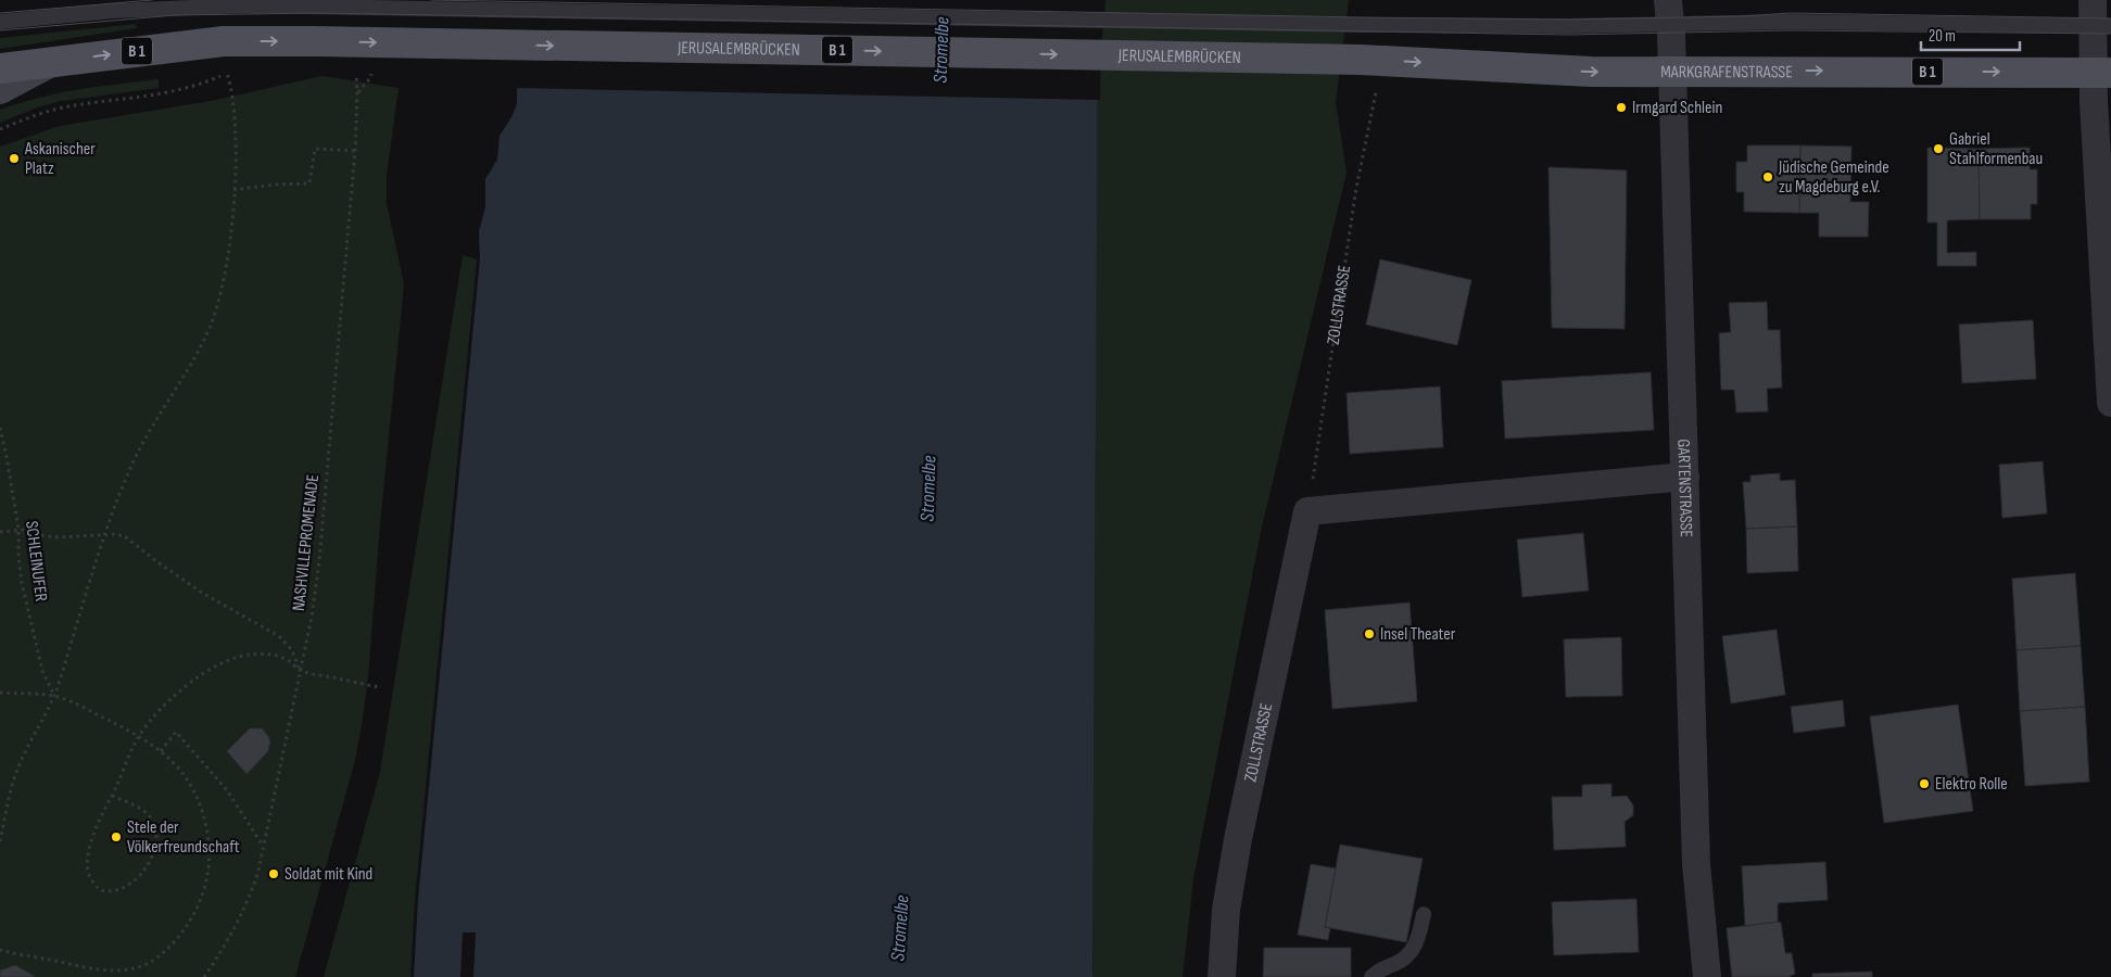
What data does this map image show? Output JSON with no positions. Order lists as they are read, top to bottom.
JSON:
{
  "streets": {
    "main road": ["JERUSALEMBRÜCKEN", "B 1", "MARKGRAFENSTRASSE"],
    "street": ["ZOLLSTRASSE", "GARTENSTRASSE"],
    "path": ["NASHVILLEPROMENADE", "SCHLEINUFER"]
  },
  "crossings": [
    ["JERUSALEMBRÜCKEN", "B 1"],
    ["JERUSALEMBRÜCKEN", "MARKGRAFENSTRASSE"],
    ["MARKGRAFENSTRASSE", "GARTENSTRASSE"]
  ],
  "one_way": ["JERUSALEMBRÜCKEN", "MARKGRAFENSTRASSE"],
  "water": ["Stromelbe"],
  "places": [
    "Irmgard Schlein",
    "Gabriel Stahlformenbau",
    "Askanischer Platz",
    "Jüdische Gemeinde zu Magdeburg e.V.",
    "Insel Theater",
    "Elektro Rolle",
    "Stele der Völkerfreundschaft",
    "Soldat mit Kind"
  ],
  "scale_bar": "20 m"
}
